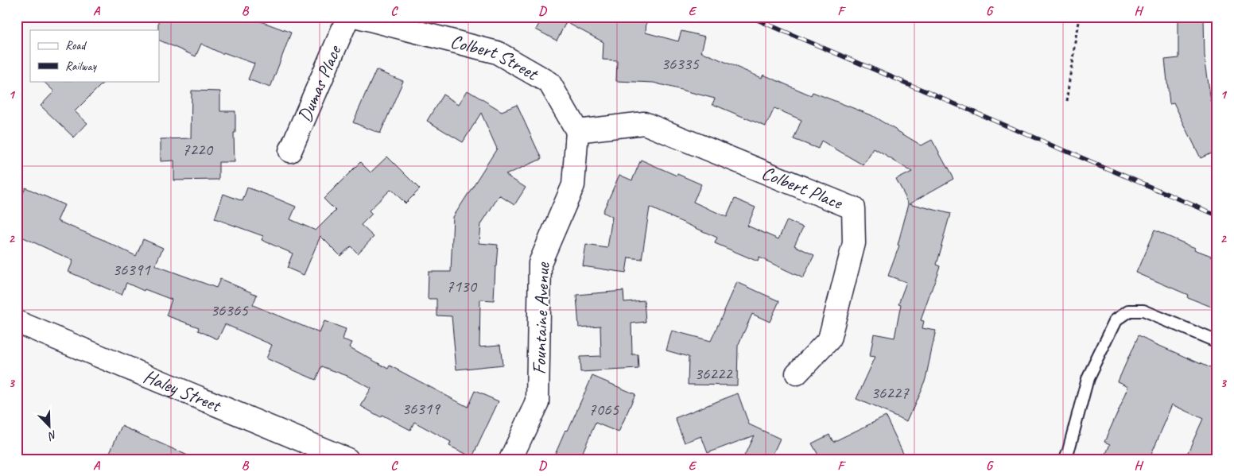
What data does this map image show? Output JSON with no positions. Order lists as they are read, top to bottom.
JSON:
{
  "streets": {
    "street": [
      "Colbert Street",
      "Dumas Place",
      "Colbert Place",
      "Fountaine Avenue",
      "Haley Street"
    ]
  },
  "crossings": [
    ["Colbert Street", "Colbert Place"],
    ["Colbert Street", "Fountaine Avenue"],
    ["Colbert Place", "Fountaine Avenue"]
  ],
  "house_numbers": [
    "36335",
    "7220",
    "36391",
    "7130",
    "36365",
    "36222",
    "36227",
    "36319",
    "7065"
  ],
  "legend": ["Road", "Railway"],
  "north": "bottom right",
  "grid": {
    "columns": [
      "A",
      "B",
      "C",
      "D",
      "E",
      "F",
      "G",
      "H"
    ],
    "rows": ["1", "2", "3"]
  }
}
